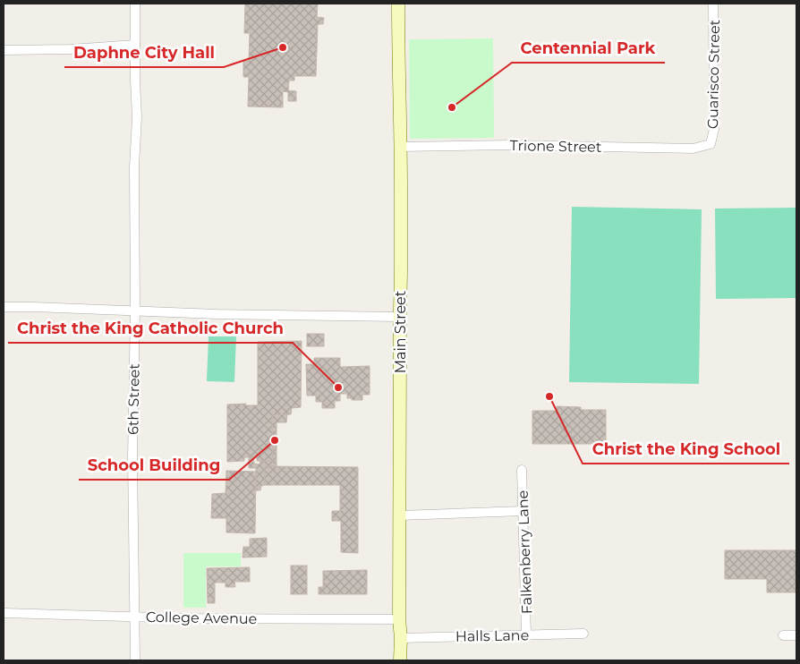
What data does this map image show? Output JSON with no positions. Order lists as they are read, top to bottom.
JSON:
{
  "streets": {
    "main road": ["Main Street"],
    "street": [
      "Guarisco Street",
      "Trione Street",
      "6th Street",
      "Falkenberry Lane",
      "College Avenue",
      "Halls Lane"
    ]
  },
  "crossings": [
    ["Guarisco Street", "Trione Street"],
    ["Trione Street", "Main Street"],
    ["Main Street", "College Avenue"],
    ["Main Street", "Halls Lane"],
    ["6th Street", "College Avenue"],
    ["Falkenberry Lane", "Halls Lane"]
  ],
  "places": [
    "Daphne City Hall",
    "Centennial Park",
    "Christ the King Catholic Church",
    "Christ the King School",
    "School Building"
  ]
}
